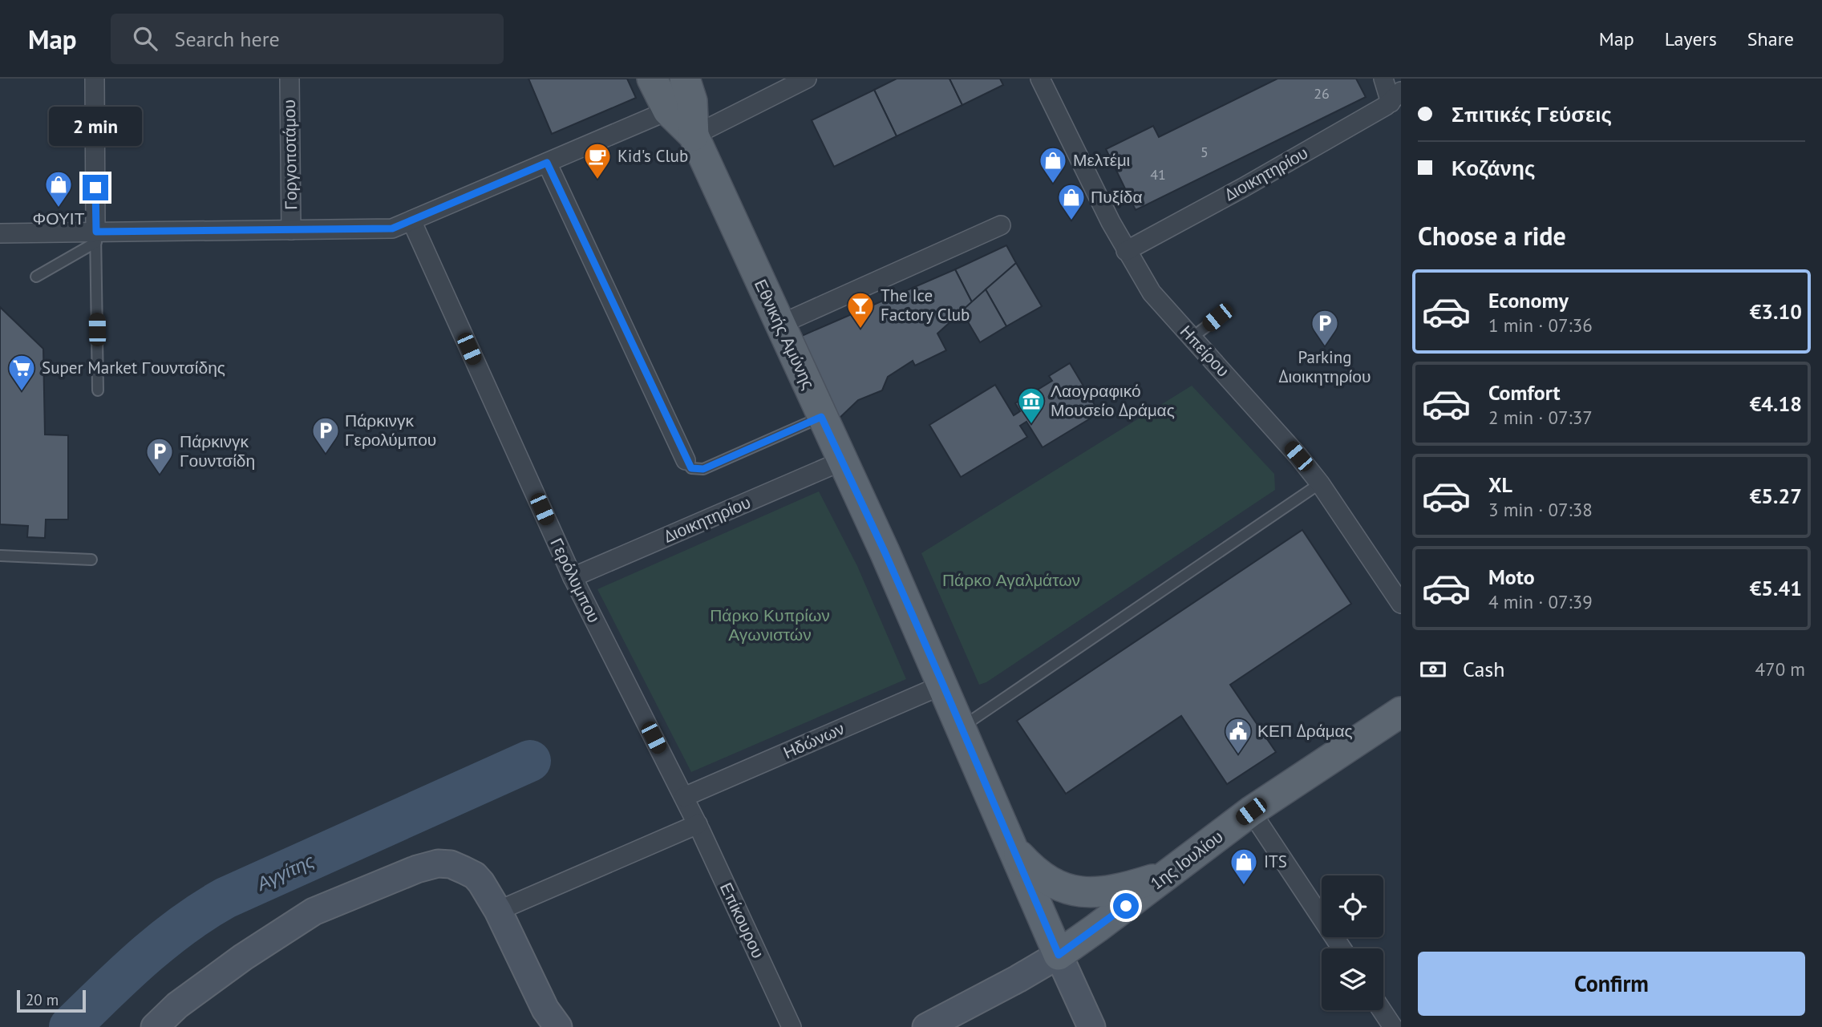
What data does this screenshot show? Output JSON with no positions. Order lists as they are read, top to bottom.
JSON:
{
  "streets": {
    "main road": ["Εθνικής Αμύνης", "1ης Ιουλίου"],
    "street": [
      "Γοργοποτάμου",
      "Διοικητηρίου",
      "Ηπείρου",
      "Γερόλυμπου",
      "Ηδώνων",
      "Επίκουρου"
    ]
  },
  "crossings": [
    ["Διοικητηρίου", "Εθνικής Αμύνης"],
    ["Διοικητηρίου", "Ηπείρου"],
    ["Διοικητηρίου", "Γερόλυμπου"],
    ["Εθνικής Αμύνης", "Ηδώνων"],
    ["Εθνικής Αμύνης", "1ης Ιουλίου"],
    ["Γερόλυμπου", "Ηδώνων"],
    ["Γερόλυμπου", "Επίκουρου"],
    ["Ηδώνων", "Επίκουρου"]
  ],
  "water": ["Αγγίτης"],
  "parks": ["Πάρκο Αγαλμάτων", "Πάρκο Κυπρίων Αγωνιστών"],
  "places": {
    "cafe": ["Kid's Club"],
    "shop": [
      "Μελτέμι",
      "ΦΟΥΙΤ",
      "Πυξίδα",
      "ITS"
    ],
    "bar": ["The Ice Factory Club"],
    "parking": ["Parking Διοικητηρίου", "Πάρκινγκ Γερολύμπου", "Πάρκινγκ Γουντσίδη"],
    "supermarket": ["Super Market Γουντσίδης"],
    "museum": ["Λαογραφικό Μουσείο Δράμας"],
    "public building": ["ΚΕΠ Δράμας"]
  },
  "house_numbers": ["26", "5", "41"],
  "scale_bar": "20 m",
  "page": {
    "header": "Map",
    "search": "Search here",
    "nav": ["Map", "Layers", "Share"],
    "banner": ["Σπιτικές Γεύσεις", "Κοζάνης"],
    "bubble": "2 min",
    "heading": "Choose a ride",
    "list": [
      {
        "name": "Economy",
        "note": "1 min · 07:36",
        "value": "€3.10"
      },
      {
        "name": "Comfort",
        "note": "2 min · 07:37",
        "value": "€4.18"
      },
      {
        "name": "XL",
        "note": "3 min · 07:38",
        "value": "€5.27"
      },
      {
        "name": "Moto",
        "note": "4 min · 07:39",
        "value": "€5.41"
      }
    ],
    "pay": ["Cash", "470 m"],
    "buttons": "Confirm",
    "scale": "20 m"
  }
}
